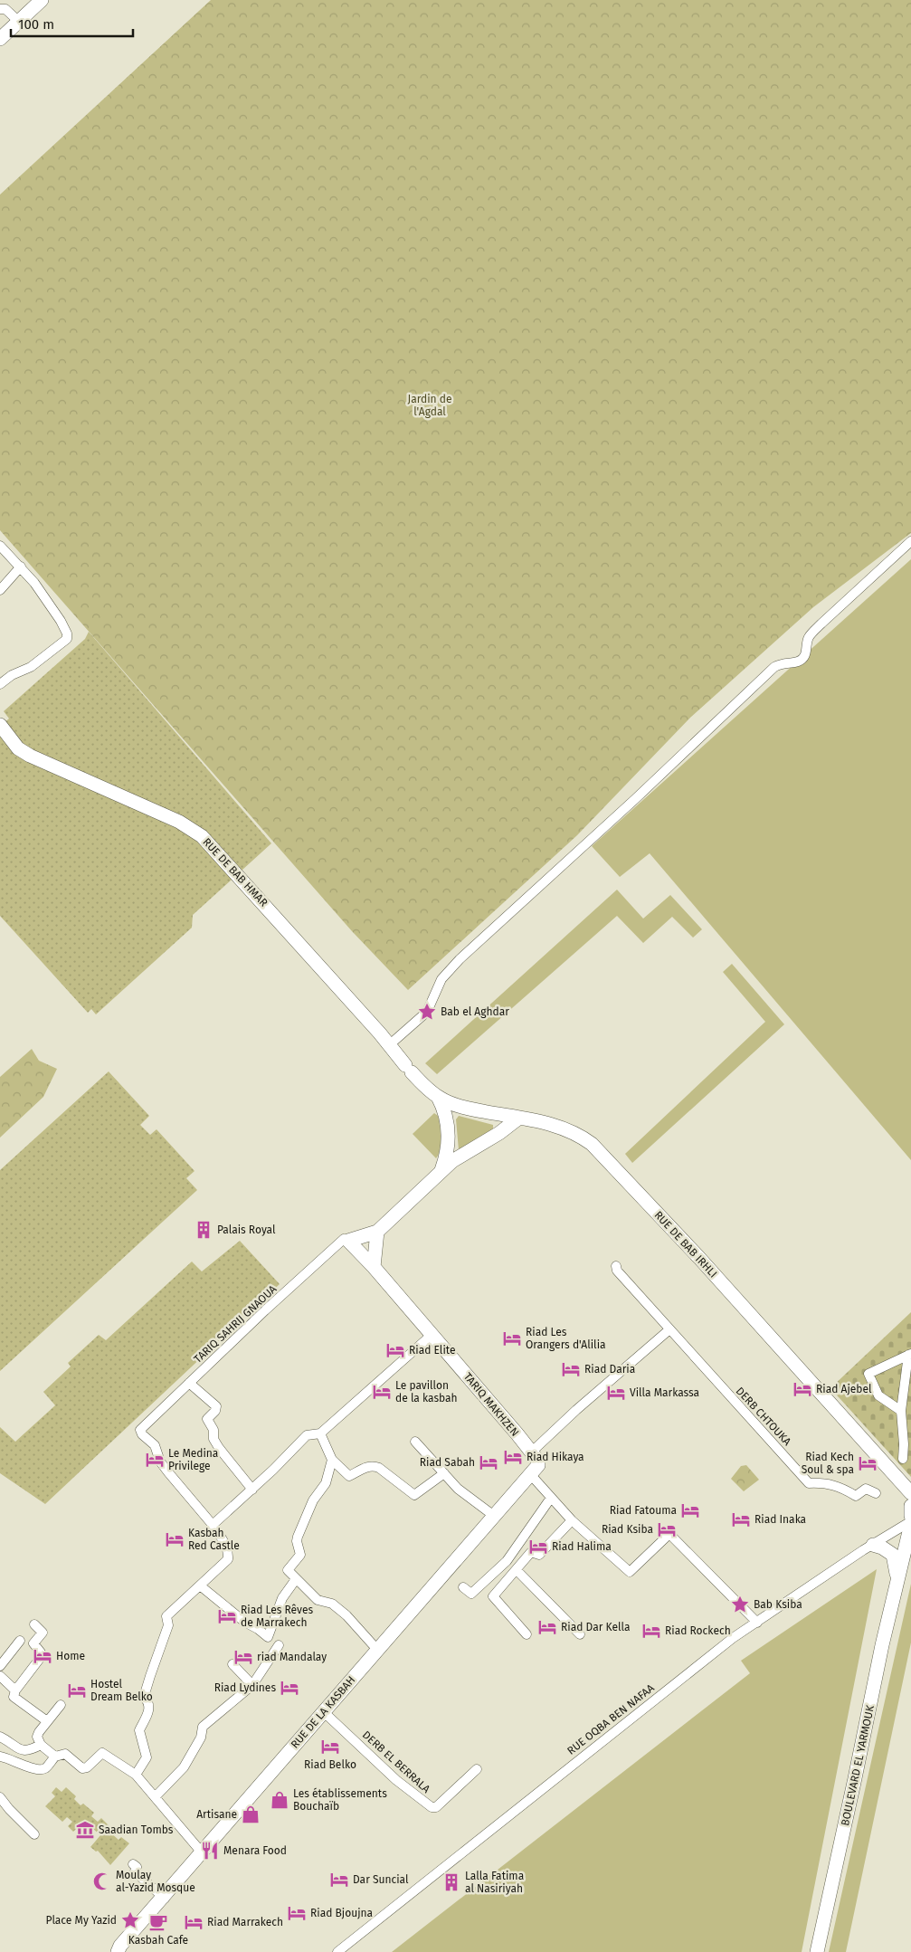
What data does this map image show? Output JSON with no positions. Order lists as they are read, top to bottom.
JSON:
{
  "streets": {
    "main road": [
      "RUE DE BAB HMAR",
      "RUE DE BAB IRHLI",
      "TARIQ MAKHZEN",
      "RUE DE LA KASBAH",
      "BOULEVARD EL YARMOUK"
    ],
    "street": [
      "TARIQ SAHRIJ GNAOUA",
      "DERB CHTOUKA",
      "RUE OQBA BEN NAFAA",
      "DERB EL BERRALA"
    ]
  },
  "crossings": [
    ["RUE DE BAB HMAR", "RUE DE BAB IRHLI"],
    ["TARIQ SAHRIJ GNAOUA", "TARIQ MAKHZEN"],
    ["RUE DE LA KASBAH", "DERB EL BERRALA"],
    ["RUE OQBA BEN NAFAA", "BOULEVARD EL YARMOUK"]
  ],
  "parks": ["Jardin de l'Agdal"],
  "places": {
    "place": ["Bab el Aghdar", "Bab Ksiba", "Place My Yazid"],
    "building": ["Palais Royal", "Lalla Fatima al Nasiriyah"],
    "hotel": [
      "Riad Les Orangers d'Alilia",
      "Riad Elite",
      "Riad Daria",
      "Riad Ajebel",
      "Le pavillon de la kasbah",
      "Villa Markassa",
      "Riad Hikaya",
      "Le Medina Privilege",
      "Riad Sabah",
      "Riad Kech Soul & spa",
      "Riad Fatouma",
      "Riad Inaka",
      "Riad Ksiba",
      "Kasbah Red Castle",
      "Riad Halima",
      "Riad Les Rêves de Marrakech",
      "Riad Dar Kella",
      "Riad Rockech",
      "Home",
      "riad Mandalay",
      "Riad Lydines",
      "Hostel Dream Belko",
      "Riad Belko",
      "Dar Suncial",
      "Riad Bjoujna",
      "Riad Marrakech"
    ],
    "shop": ["Les établissements Bouchaïb", "Artisane"],
    "museum": ["Saadian Tombs"],
    "restaurant": ["Menara Food"],
    "mosque": ["Moulay al-Yazid Mosque"],
    "cafe": ["Kasbah Cafe"]
  },
  "scale_bar": "100 m"
}
